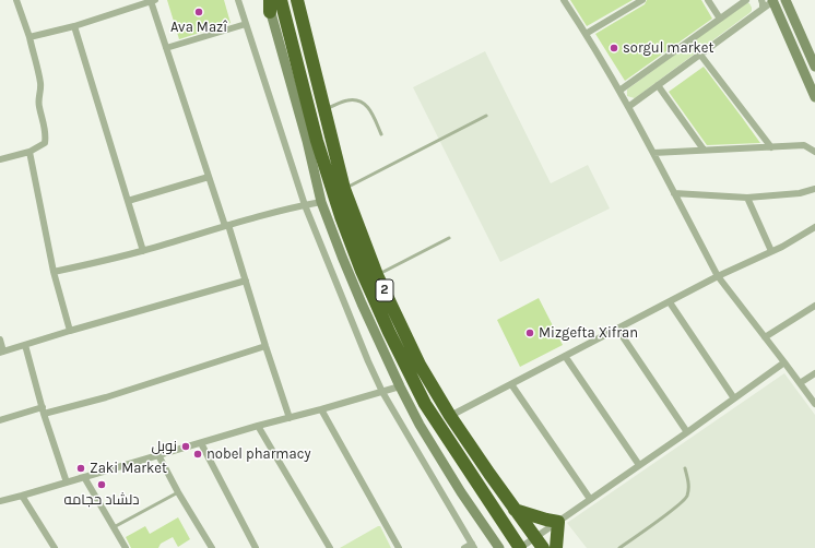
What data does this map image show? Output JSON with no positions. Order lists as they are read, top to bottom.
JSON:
{
  "streets": {
    "highway": ["2"]
  },
  "places": [
    "Ava Mazî",
    "sorgul market",
    "Mizgefta Xifran",
    "نوبل",
    "nobel pharmacy",
    "Zaki Market",
    "دلشاد حجامه"
  ]
}
